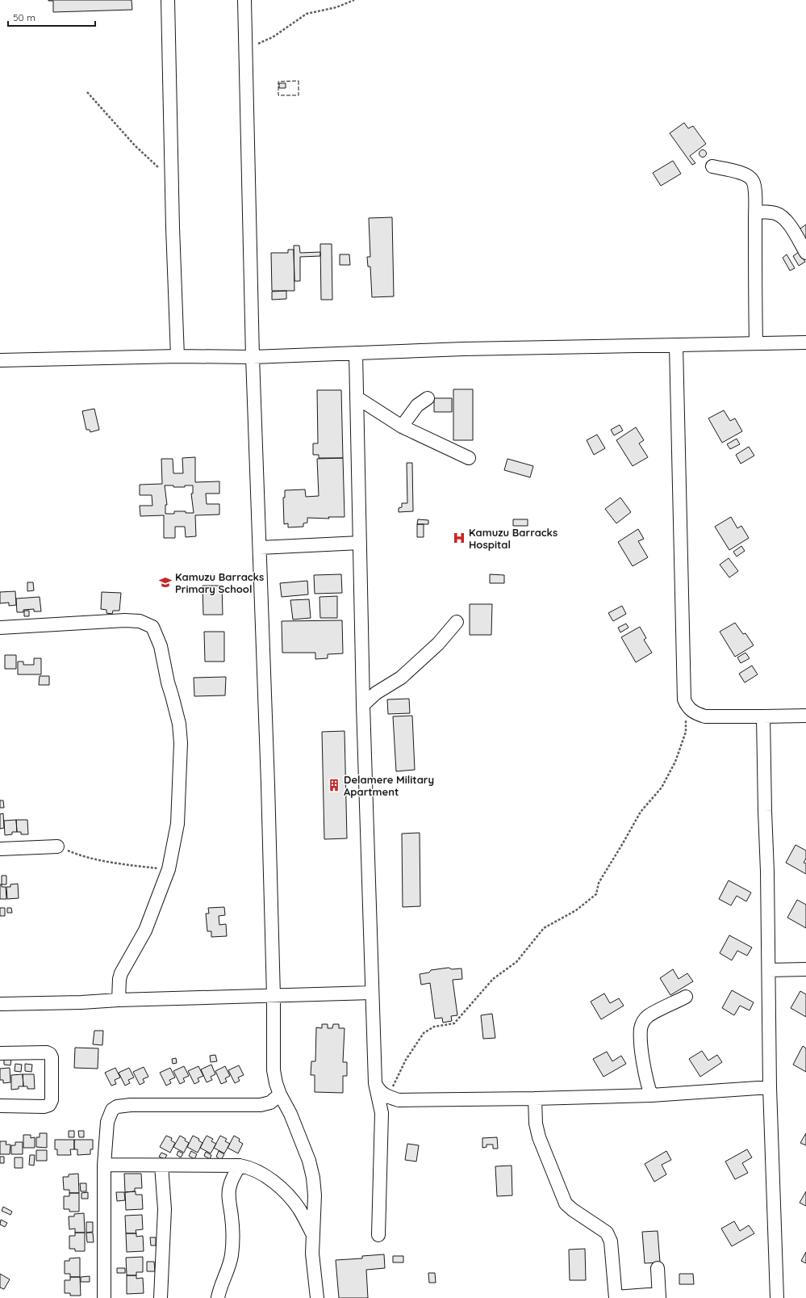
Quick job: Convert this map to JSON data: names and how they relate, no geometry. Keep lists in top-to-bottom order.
{
  "places": {
    "hospital": ["Kamuzu Barracks Hospital"],
    "school or university": ["Kamuzu Barracks Primary School"],
    "building": ["Delamere Military Apartment"]
  },
  "scale_bar": "50 m"
}
